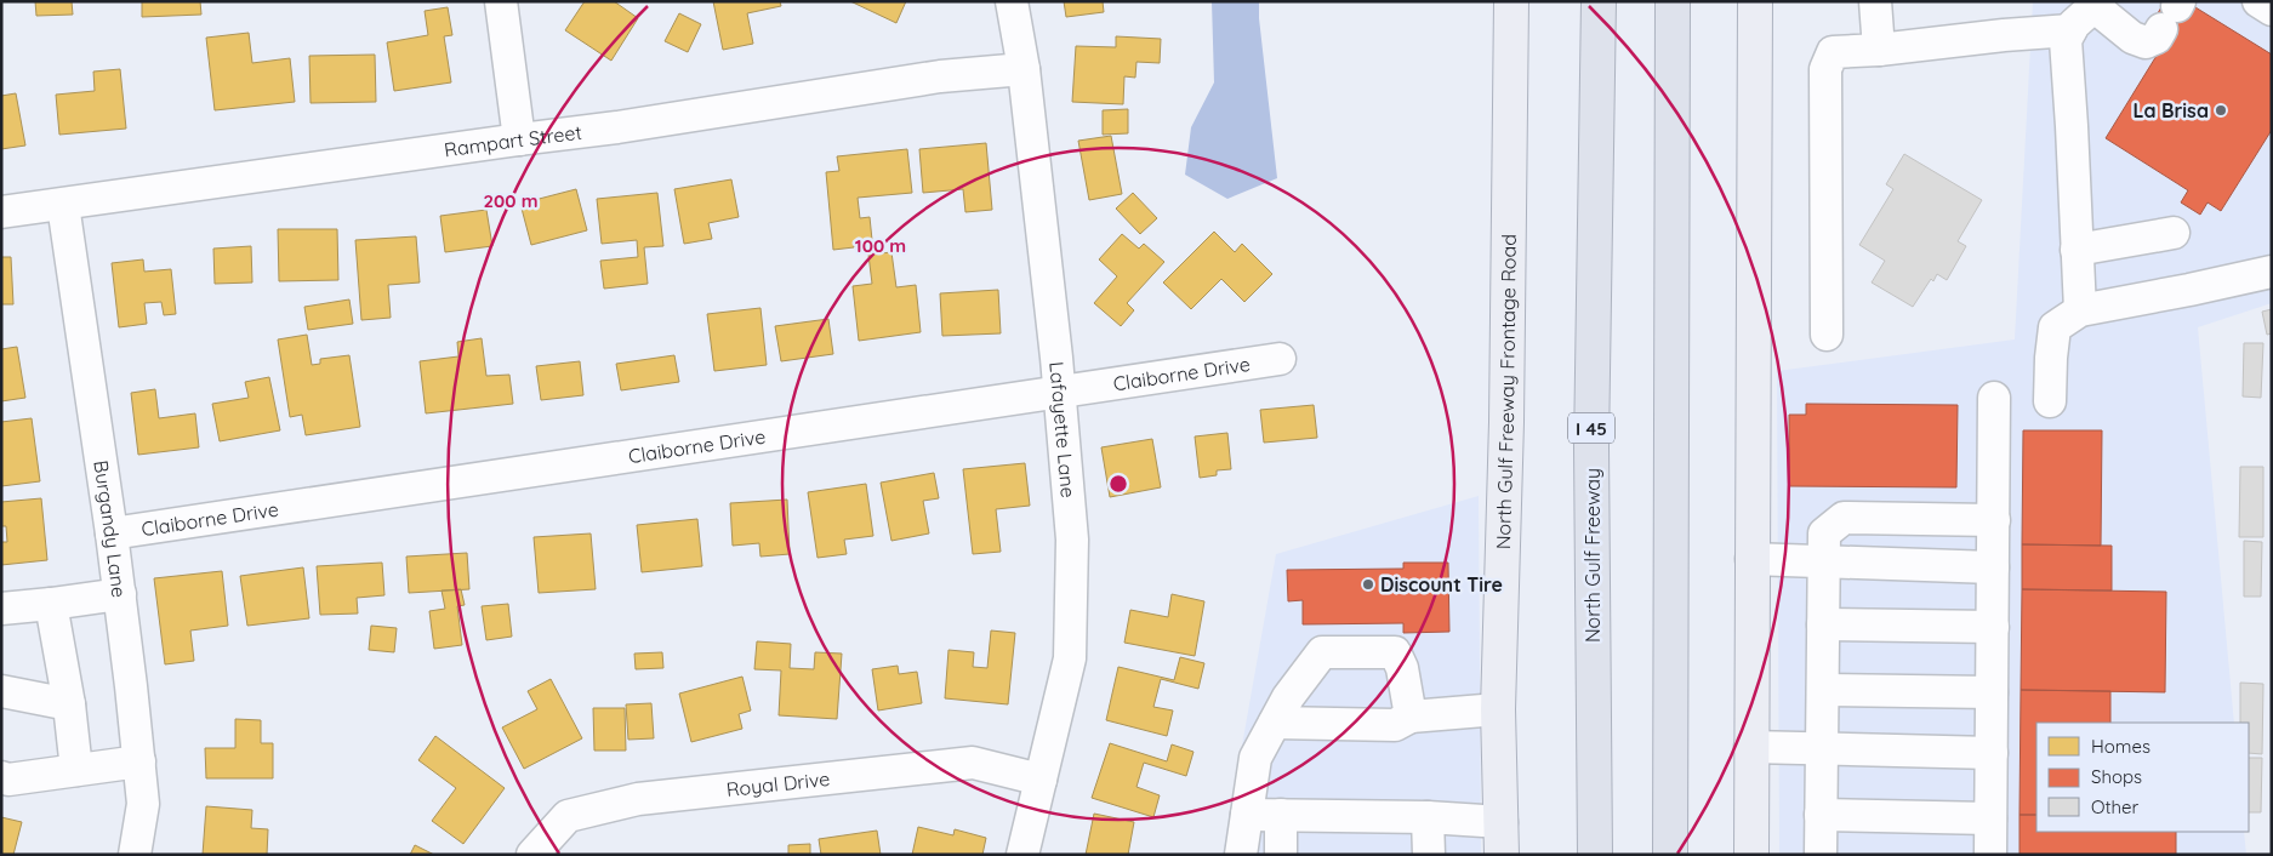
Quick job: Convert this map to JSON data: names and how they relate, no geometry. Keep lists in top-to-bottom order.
{
  "streets": {
    "highway": ["I 45", "North Gulf Freeway"],
    "main road": ["North Gulf Freeway Frontage Road"],
    "street": [
      "Rampart Street",
      "Claiborne Drive",
      "Lafayette Lane",
      "Burgandy Lane",
      "Royal Drive"
    ]
  },
  "crossings": [
    ["Rampart Street", "Lafayette Lane"],
    ["Rampart Street", "Burgandy Lane"],
    ["Claiborne Drive", "Lafayette Lane"],
    ["Claiborne Drive", "Burgandy Lane"],
    ["Lafayette Lane", "Royal Drive"]
  ],
  "places": ["La Brisa", "Discount Tire"],
  "legend": ["Homes", "Shops", "Other"],
  "rings": ["200 m", "100 m"]
}
